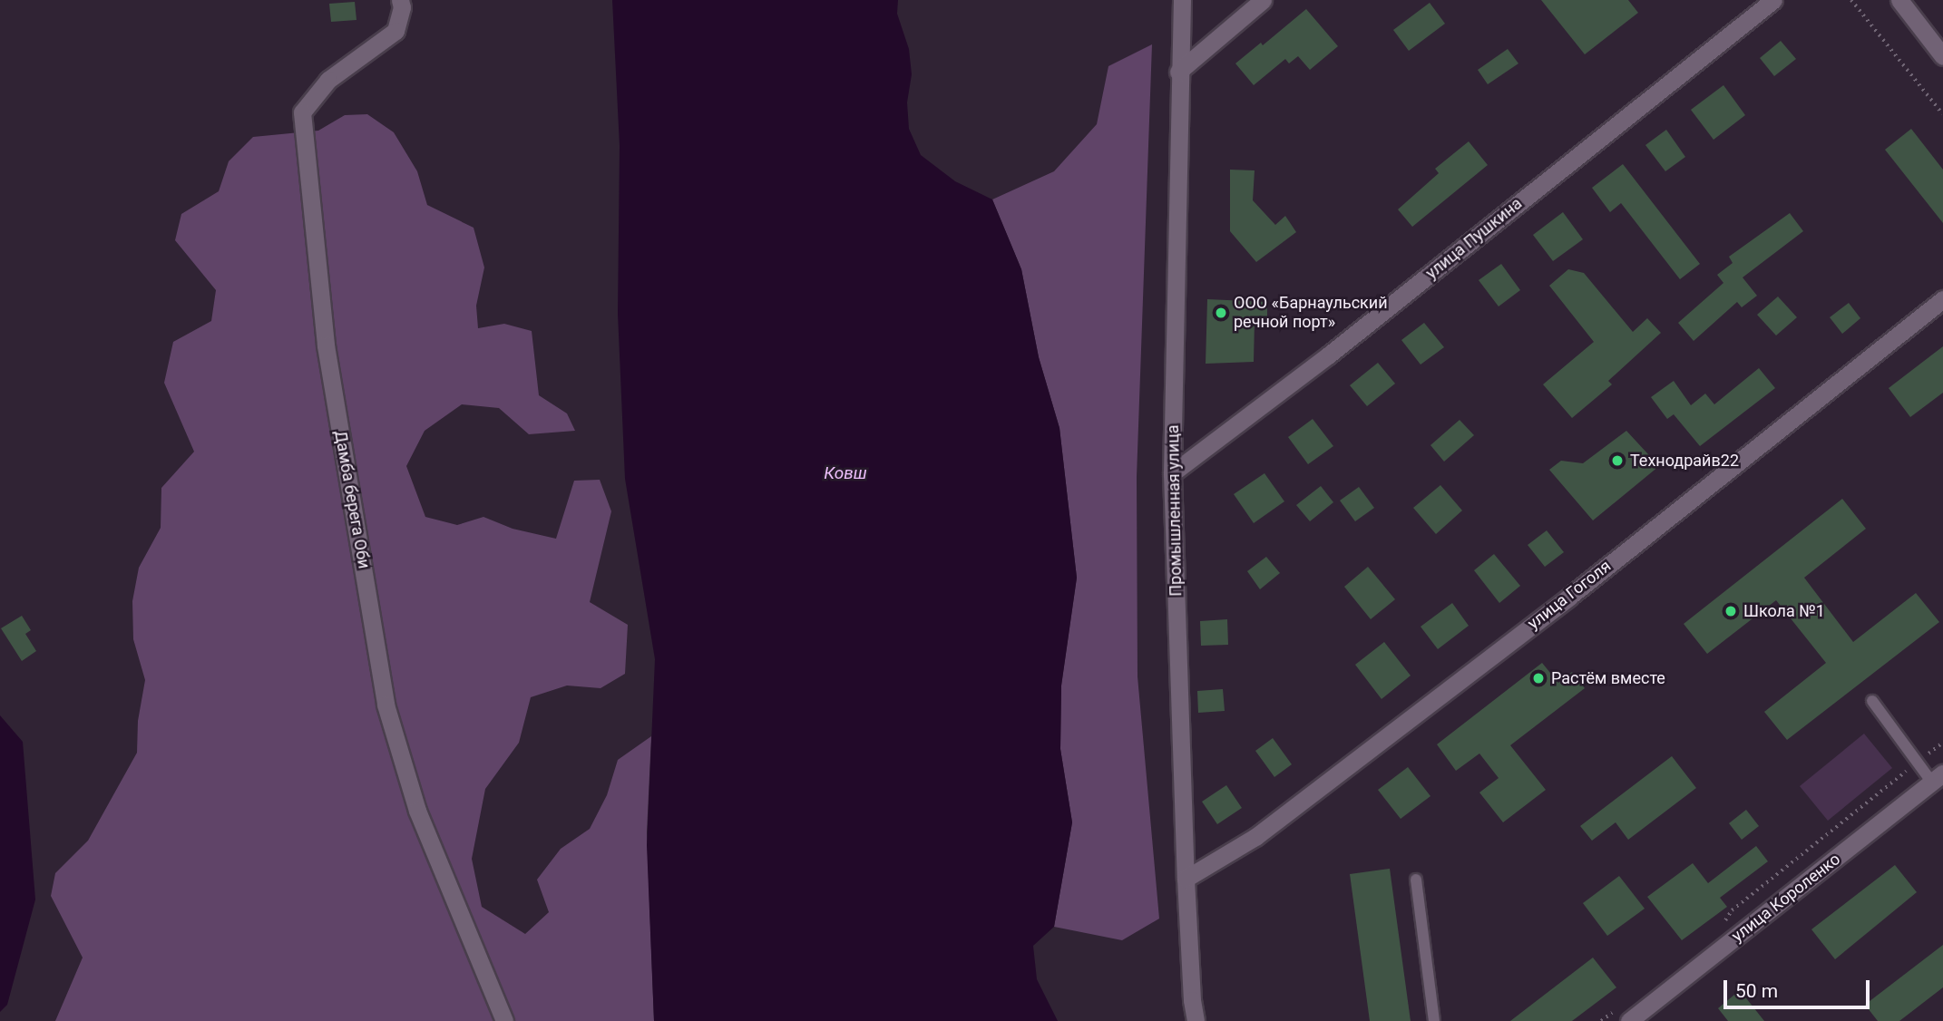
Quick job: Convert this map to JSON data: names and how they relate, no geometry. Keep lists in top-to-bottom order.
{
  "streets": {
    "street": [
      "улица Пушкина",
      "Дамба берега Оби",
      "Промышленная улица",
      "улица Гоголя",
      "улица Короленко"
    ]
  },
  "crossings": [
    ["улица Пушкина", "Промышленная улица"],
    ["Промышленная улица", "улица Гоголя"]
  ],
  "water": ["Ковш"],
  "places": [
    "ООО «Барнаульский речной порт»",
    "Технодрайв22",
    "Школа №1",
    "Растём вместе"
  ],
  "scale_bar": "50 m"
}
